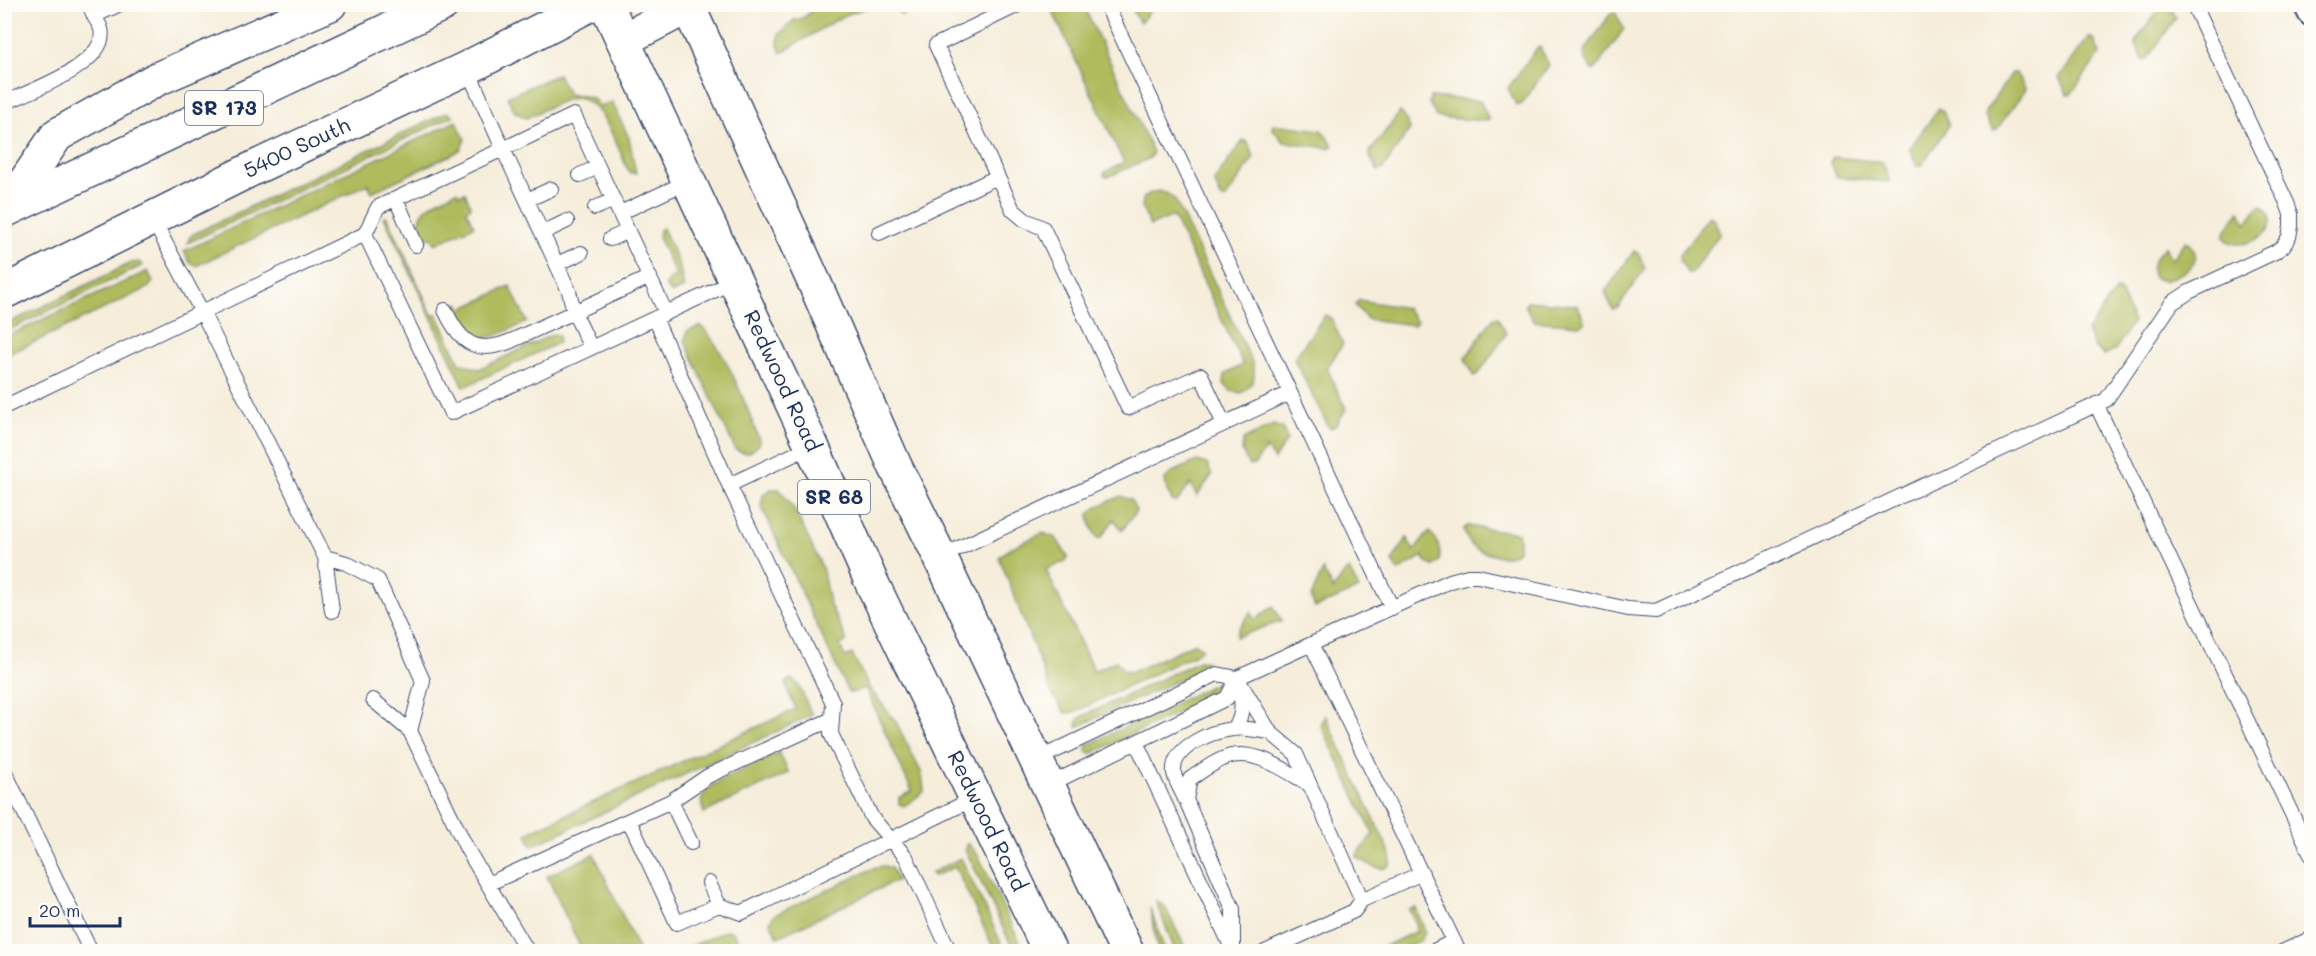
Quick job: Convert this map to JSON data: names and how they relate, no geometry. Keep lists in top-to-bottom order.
{
  "streets": {
    "main road": [
      "SR 173",
      "5400 South",
      "Redwood Road",
      "SR 68"
    ]
  },
  "scale_bar": "20 m"
}
